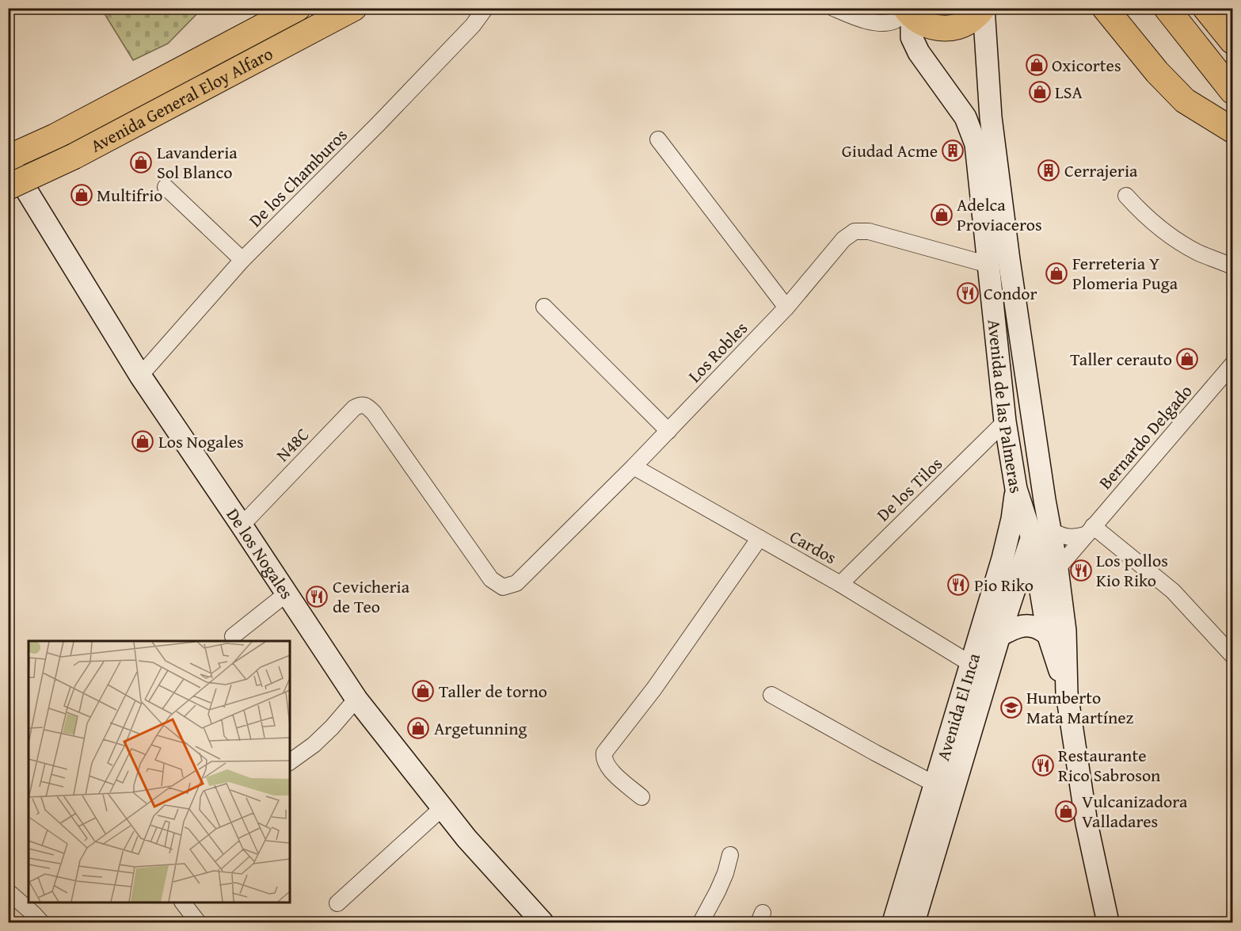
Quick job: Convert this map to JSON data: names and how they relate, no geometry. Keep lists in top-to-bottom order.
{
  "streets": {
    "main road": [
      "Avenida General Eloy Alfaro",
      "Avenida de las Palmeras",
      "De los Nogales",
      "Avenida El Inca"
    ],
    "street": [
      "De los Chamburos",
      "Los Robles",
      "Bernardo Delgado",
      "N48C",
      "De los Tilos",
      "Cardos"
    ]
  },
  "crossings": [
    ["Avenida General Eloy Alfaro", "De los Nogales"],
    ["De los Chamburos", "De los Nogales"],
    ["Los Robles", "Avenida de las Palmeras"],
    ["Los Robles", "N48C"],
    ["Los Robles", "Cardos"],
    ["Avenida de las Palmeras", "Bernardo Delgado"],
    ["Avenida de las Palmeras", "De los Tilos"],
    ["Avenida de las Palmeras", "Avenida El Inca"],
    ["N48C", "De los Nogales"],
    ["De los Tilos", "Cardos"],
    ["Cardos", "Avenida El Inca"]
  ],
  "places": {
    "shop": [
      "Oxicortes",
      "LSA",
      "Lavanderia Sol Blanco",
      "Multifrio",
      "Adelca Proviaceros",
      "Ferreteria Y Plomeria Puga",
      "Taller cerauto",
      "Los Nogales",
      "Taller de torno",
      "Argetunning",
      "Vulcanizadora Valladares"
    ],
    "building": ["Giudad Acme", "Cerrajeria"],
    "restaurant": [
      "Condor",
      "Los pollos Kio Riko",
      "Pio Riko",
      "Cevicheria de Teo",
      "Restaurante Rico Sabroson"
    ],
    "school or university": ["Humberto Mata Martínez"]
  }
}
